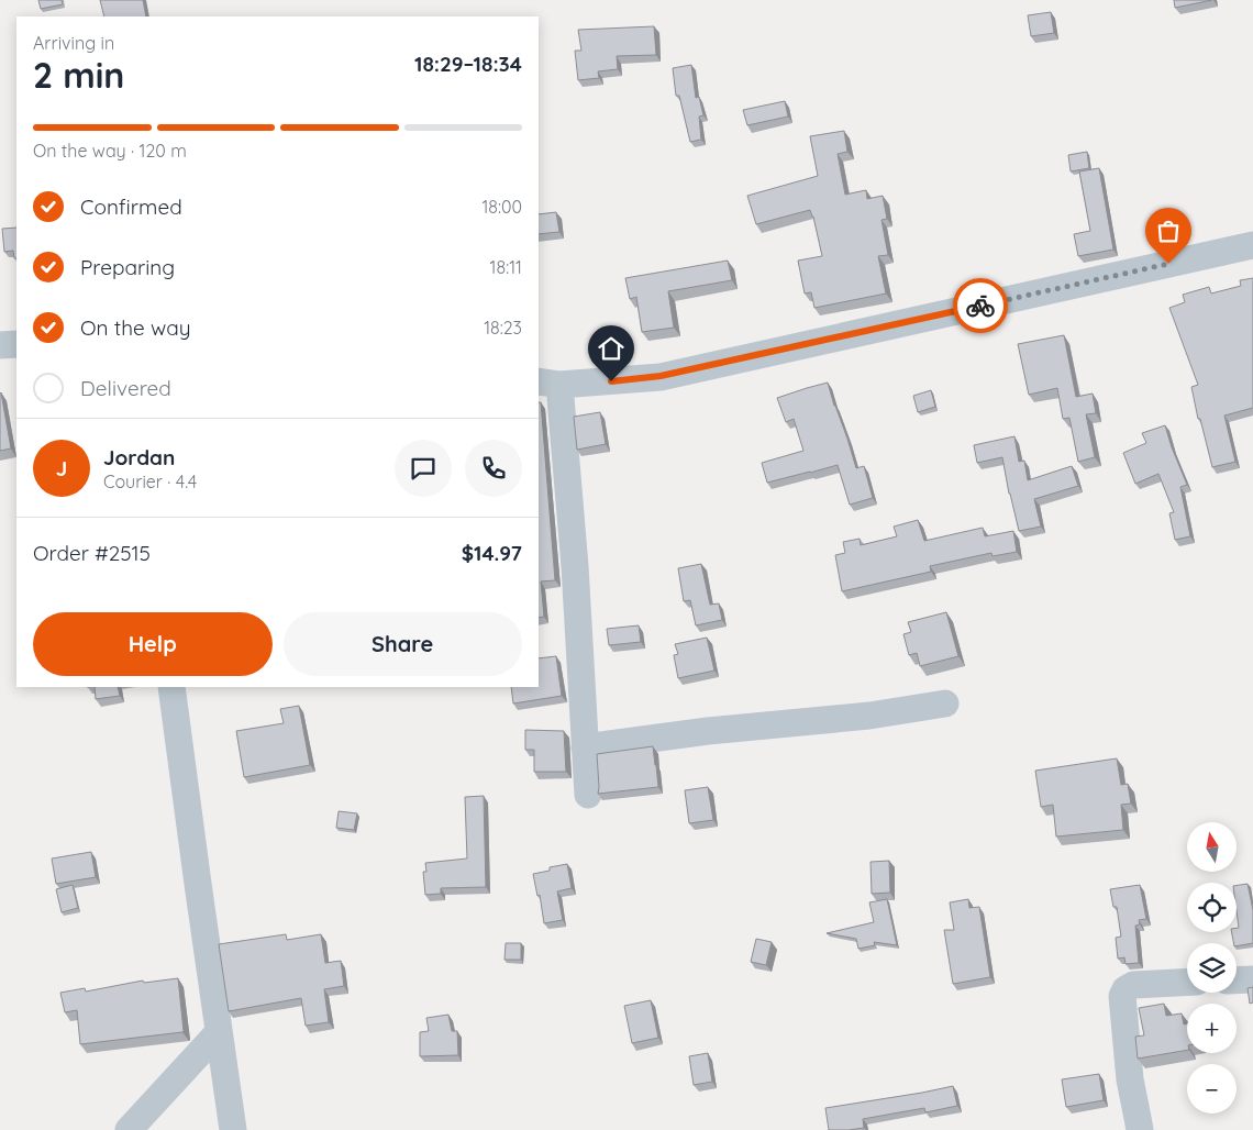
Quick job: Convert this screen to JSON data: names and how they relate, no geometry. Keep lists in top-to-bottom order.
{
  "north": "top",
  "page": {
    "heading": ["2 min", "Arriving in", "18:29–18:34"],
    "panel": [
      "Jordan",
      "Courier · 4.4",
      "Order #2515",
      "$14.97"
    ],
    "bar": "On the way · 120 m",
    "list": [
      ["Confirmed", "18:00"],
      ["Preparing", "18:11"],
      ["On the way", "18:23"],
      "Delivered"
    ],
    "round": "J",
    "buttons": ["Help", "Share"],
    "map_buttons": ["+", "−"]
  }
}
